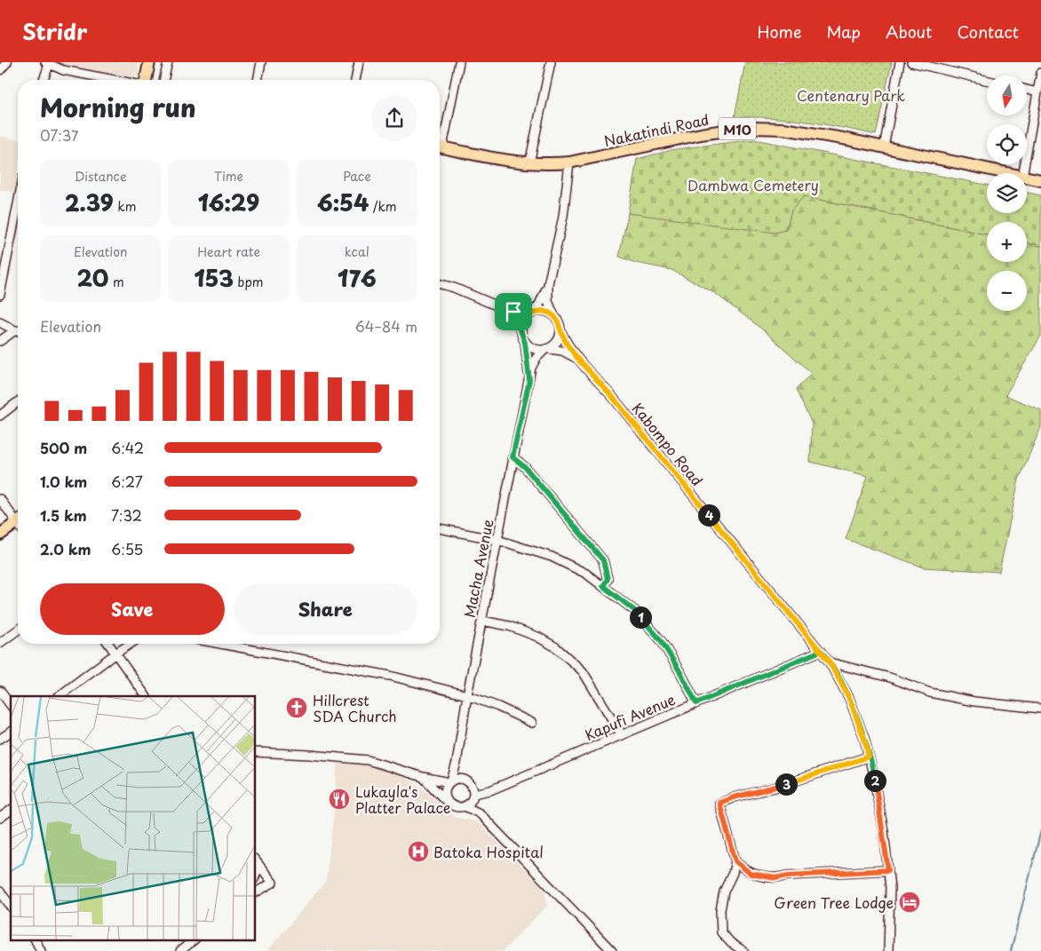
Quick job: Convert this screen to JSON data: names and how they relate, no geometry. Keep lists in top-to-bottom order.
{
  "streets": {
    "highway": ["M10", "Nakatindi Road"],
    "street": ["Kabompo Road", "Macha Avenue", "Kapufi Avenue"]
  },
  "crossings": [
    ["Kabompo Road", "Macha Avenue"],
    ["Kabompo Road", "Kapufi Avenue"],
    ["Macha Avenue", "Kapufi Avenue"]
  ],
  "parks": ["Centenary Park", "Dambwa Cemetery"],
  "places": {
    "church": ["Hillcrest SDA Church"],
    "restaurant": ["Lukayla's Platter Palace"],
    "hospital": ["Batoka Hospital"],
    "hotel": ["Green Tree Lodge"]
  },
  "north": "bottom",
  "page": {
    "header": "Stridr",
    "nav": [
      "Home",
      "Map",
      "About",
      "Contact"
    ],
    "map_buttons": ["+", "−"],
    "heading": ["Morning run", "07:37"],
    "stats": [
      ["Distance", "2.39 km"],
      ["Time", "16:29"],
      ["Pace", "6:54 /km"],
      ["Elevation", "20 m"],
      ["Heart rate", "153 bpm"],
      ["kcal", "176"]
    ],
    "chart": ["Elevation", "64–84 m"],
    "list": [
      {
        "name": "500 m",
        "note": "6:42"
      },
      {
        "name": "1.0 km",
        "note": "6:27"
      },
      {
        "name": "1.5 km",
        "note": "7:32"
      },
      {
        "name": "2.0 km",
        "note": "6:55"
      }
    ],
    "pins": [
      "4",
      "1",
      "2",
      "3"
    ],
    "buttons": ["Save", "Share"]
  }
}
